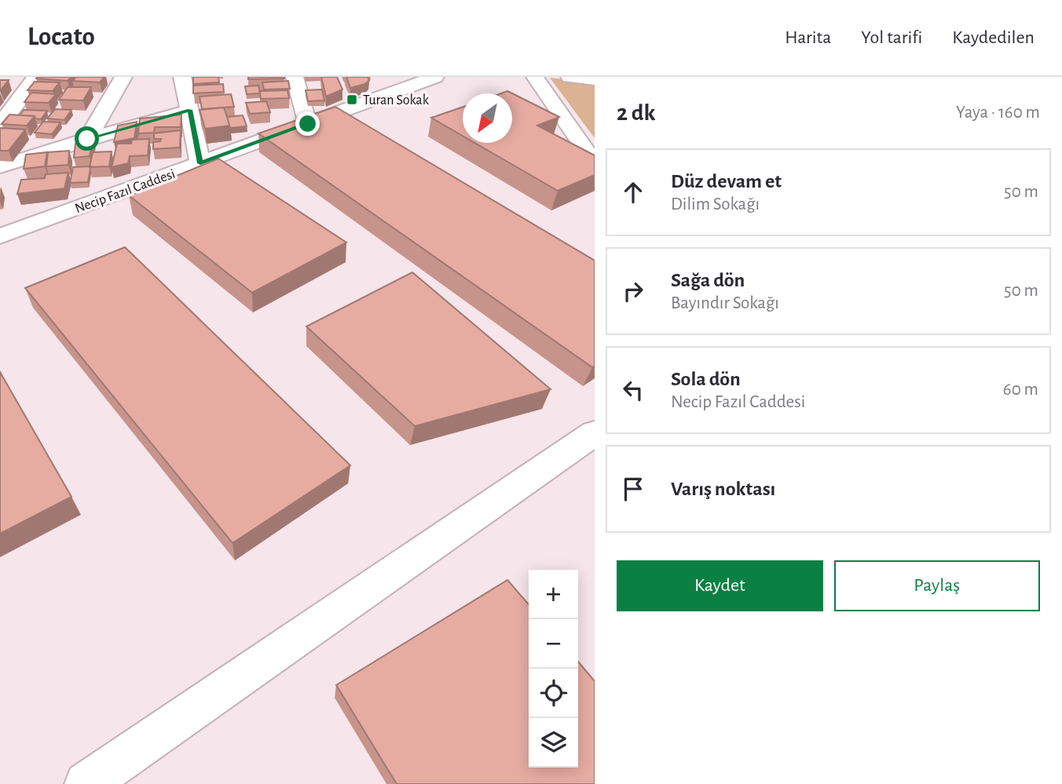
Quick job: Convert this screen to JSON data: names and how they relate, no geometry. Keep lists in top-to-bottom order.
{
  "streets": {
    "street": ["Necip Fazıl Caddesi"]
  },
  "places": {
    "transit": ["Turan Sokak"]
  },
  "north": "bottom left",
  "page": {
    "header": "Locato",
    "nav": ["Harita", "Yol tarifi", "Kaydedilen"],
    "heading": ["2 dk", "Yaya · 160 m"],
    "list": [
      ["Düz devam et", "Dilim Sokağı", "50 m"],
      ["Sağa dön", "Bayındır Sokağı", "50 m"],
      ["Sola dön", "Necip Fazıl Caddesi", "60 m"],
      "Varış noktası"
    ],
    "buttons": ["Kaydet", "Paylaş"],
    "map_buttons": ["+", "−"]
  }
}
